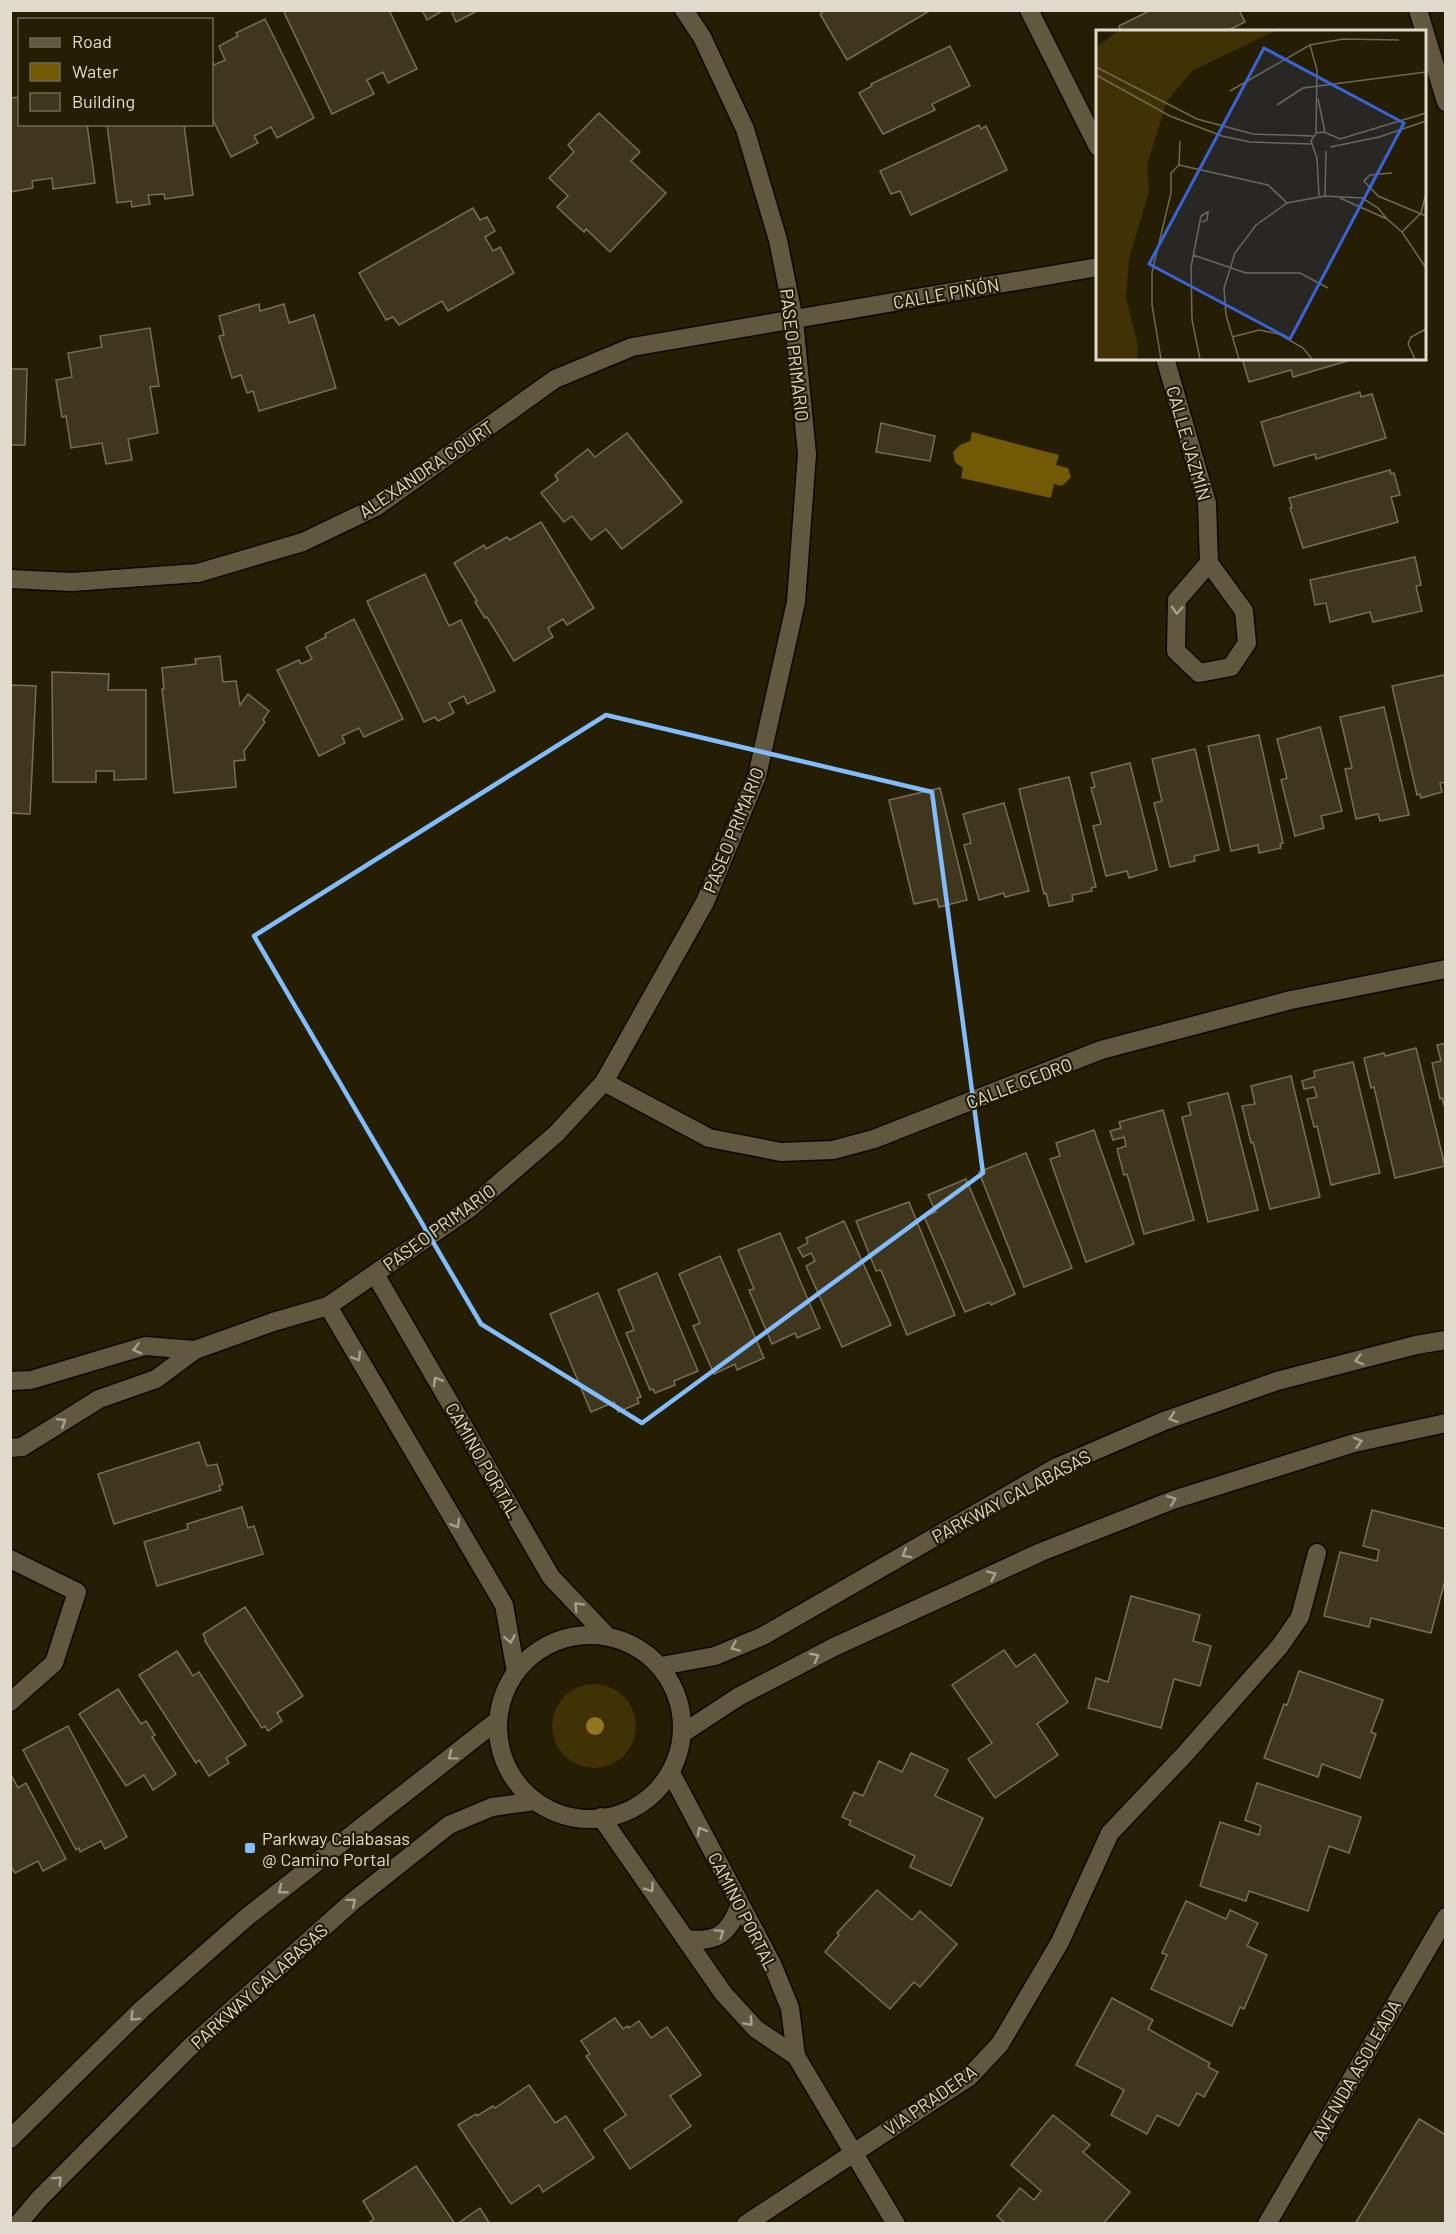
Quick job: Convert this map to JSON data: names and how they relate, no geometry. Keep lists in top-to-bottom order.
{
  "streets": {
    "street": [
      "CALLE PIÑÓN",
      "PASEO PRIMARIO",
      "CALLE JAZMÍN",
      "ALEXANDRA COURT",
      "CALLE CEDRO",
      "CAMINO PORTAL",
      "PARKWAY CALABASAS",
      "AVENIDA ASOLEADA",
      "VIA PRADERA"
    ]
  },
  "crossings": [
    ["CALLE PIÑÓN", "PASEO PRIMARIO"],
    ["CALLE PIÑÓN", "ALEXANDRA COURT"],
    ["PASEO PRIMARIO", "ALEXANDRA COURT"],
    ["PASEO PRIMARIO", "CALLE CEDRO"],
    ["PASEO PRIMARIO", "CAMINO PORTAL"],
    ["CAMINO PORTAL", "PARKWAY CALABASAS"],
    ["CAMINO PORTAL", "VIA PRADERA"]
  ],
  "places": {
    "transit": ["Parkway Calabasas @ Camino Portal"]
  },
  "legend": ["Road", "Water", "Building"]
}
